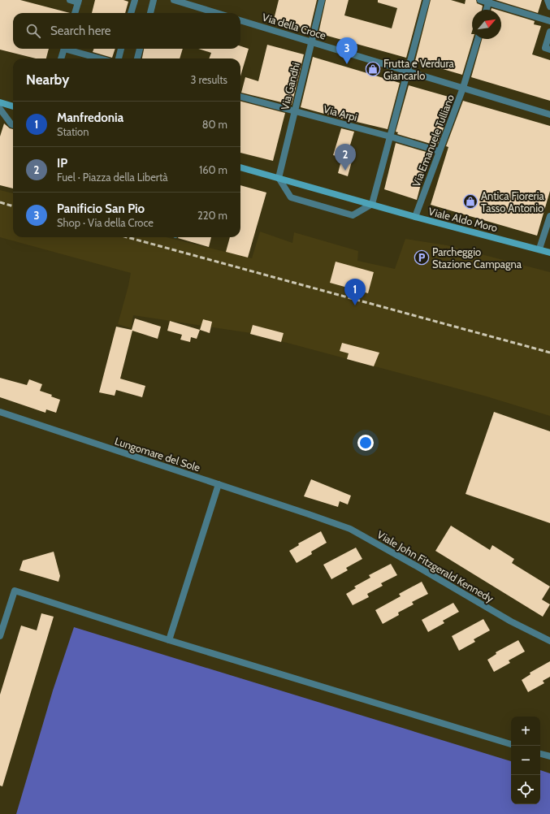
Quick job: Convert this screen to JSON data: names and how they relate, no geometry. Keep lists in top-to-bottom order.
{
  "streets": {
    "main road": ["Viale Aldo Moro"],
    "street": [
      "Via della Croce",
      "Via Gandhi",
      "Via Arpi",
      "Via Emanuele Tulliano",
      "Lungomare del Sole",
      "Viale John Fitzgerald Kennedy"
    ]
  },
  "crossings": [
    ["Via della Croce", "Via Gandhi"],
    ["Via della Croce", "Via Emanuele Tulliano"],
    ["Via Gandhi", "Via Arpi"],
    ["Via Gandhi", "Viale Aldo Moro"],
    ["Via Arpi", "Via Emanuele Tulliano"],
    ["Via Emanuele Tulliano", "Viale Aldo Moro"],
    ["Lungomare del Sole", "Viale John Fitzgerald Kennedy"]
  ],
  "places": {
    "shop": ["Frutta e Verdura Giancarlo", "Antica Fioreria Tasso Antonio"],
    "parking": ["Parcheggio Stazione Campagna"]
  },
  "north": "top right",
  "page": {
    "search": "Search here",
    "pins": ["3", "2", "1"],
    "heading": ["Nearby", "3 results"],
    "list": [
      {
        "mark": "1",
        "name": "Manfredonia",
        "note": "Station",
        "value": "80 m"
      },
      {
        "mark": "2",
        "name": "IP",
        "note": "Fuel · Piazza della Libertà",
        "value": "160 m"
      },
      {
        "mark": "3",
        "name": "Panificio San Pio",
        "note": "Shop · Via della Croce",
        "value": "220 m"
      }
    ],
    "map_buttons": ["+", "−"]
  }
}
